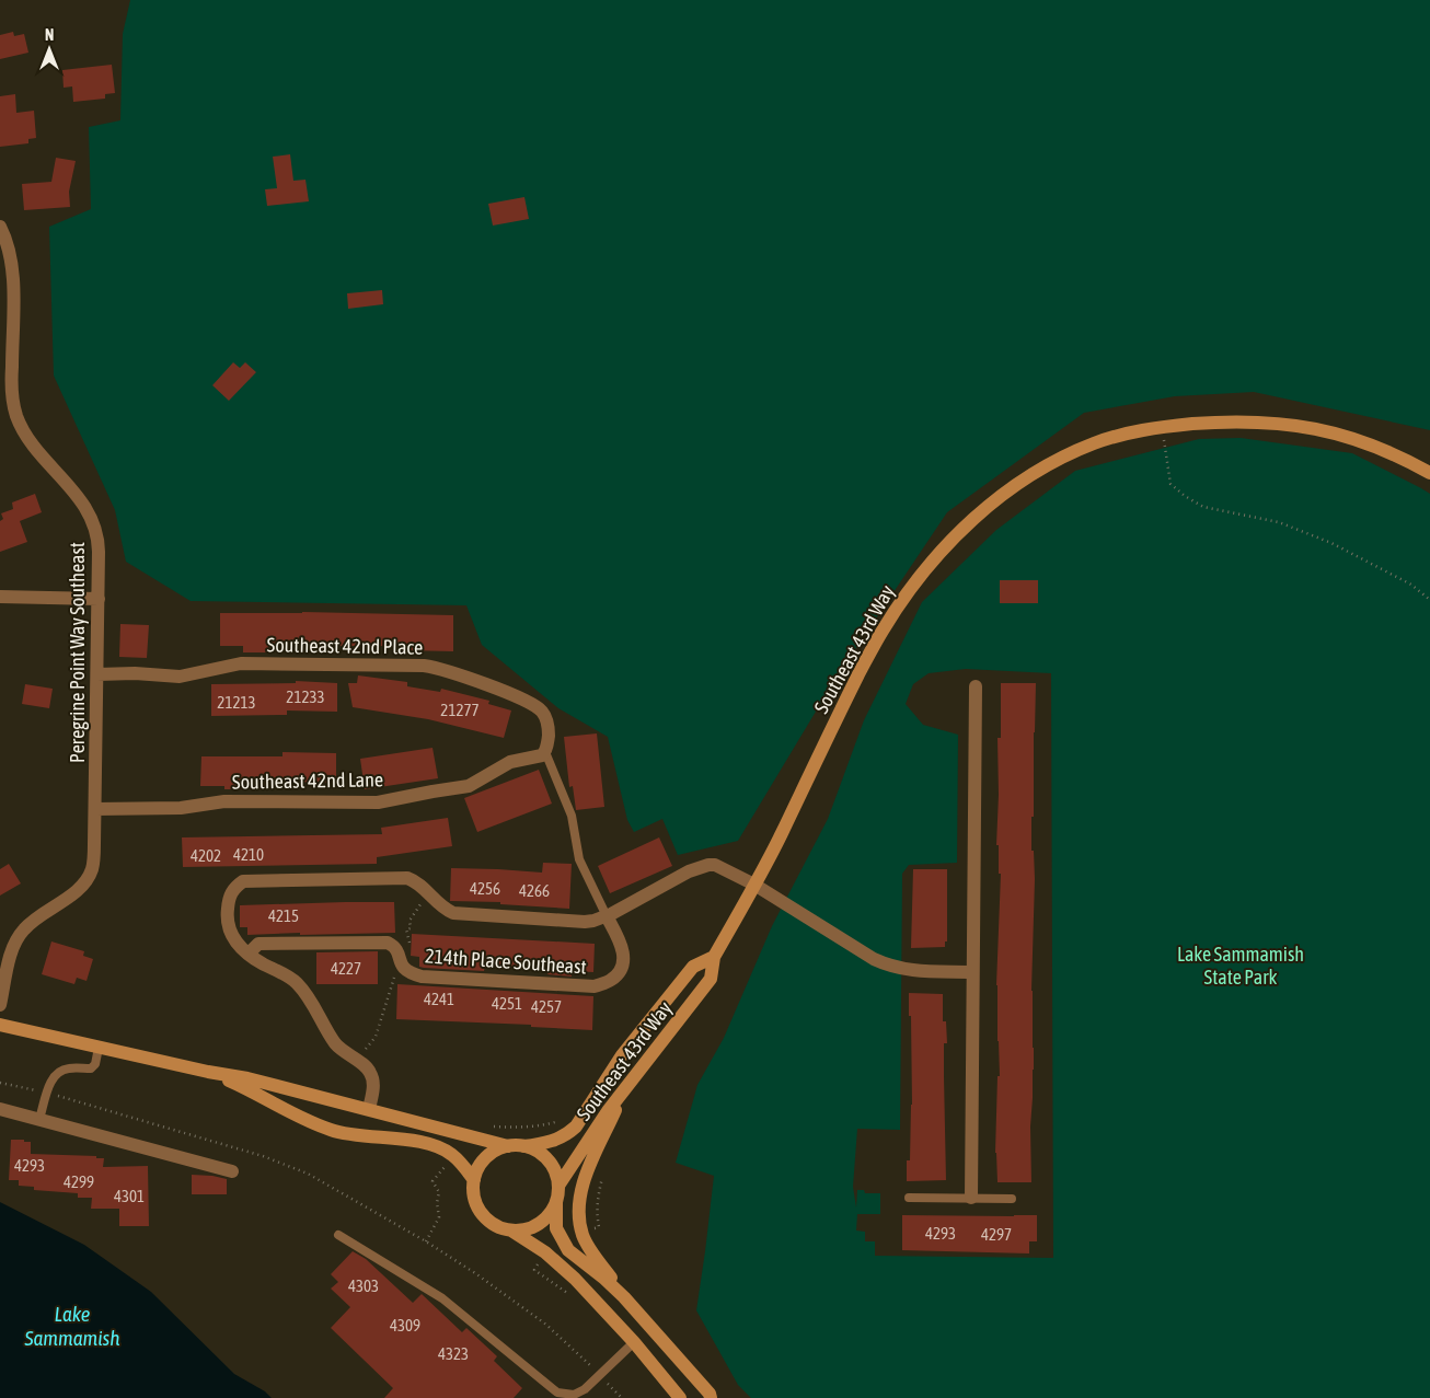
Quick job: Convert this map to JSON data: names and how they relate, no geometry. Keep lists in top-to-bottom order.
{
  "streets": {
    "main road": ["Southeast 43rd Way"],
    "street": [
      "Southeast 42nd Place",
      "Peregrine Point Way Southeast",
      "Southeast 42nd Lane",
      "214th Place Southeast"
    ]
  },
  "crossings": [
    ["Southeast 42nd Place", "Peregrine Point Way Southeast"],
    ["Southeast 42nd Place", "Southeast 42nd Lane"],
    ["Peregrine Point Way Southeast", "Southeast 42nd Lane"]
  ],
  "water": ["Lake Sammamish"],
  "parks": ["Lake Sammamish State Park"],
  "house_numbers": [
    "21233",
    "21213",
    "21277",
    "4210",
    "4202",
    "4256",
    "4266",
    "4215",
    "4227",
    "4241",
    "4251",
    "4257",
    "4293",
    "4299",
    "4301",
    "4293",
    "4297",
    "4303",
    "4309",
    "4323"
  ],
  "north": "top"
}
